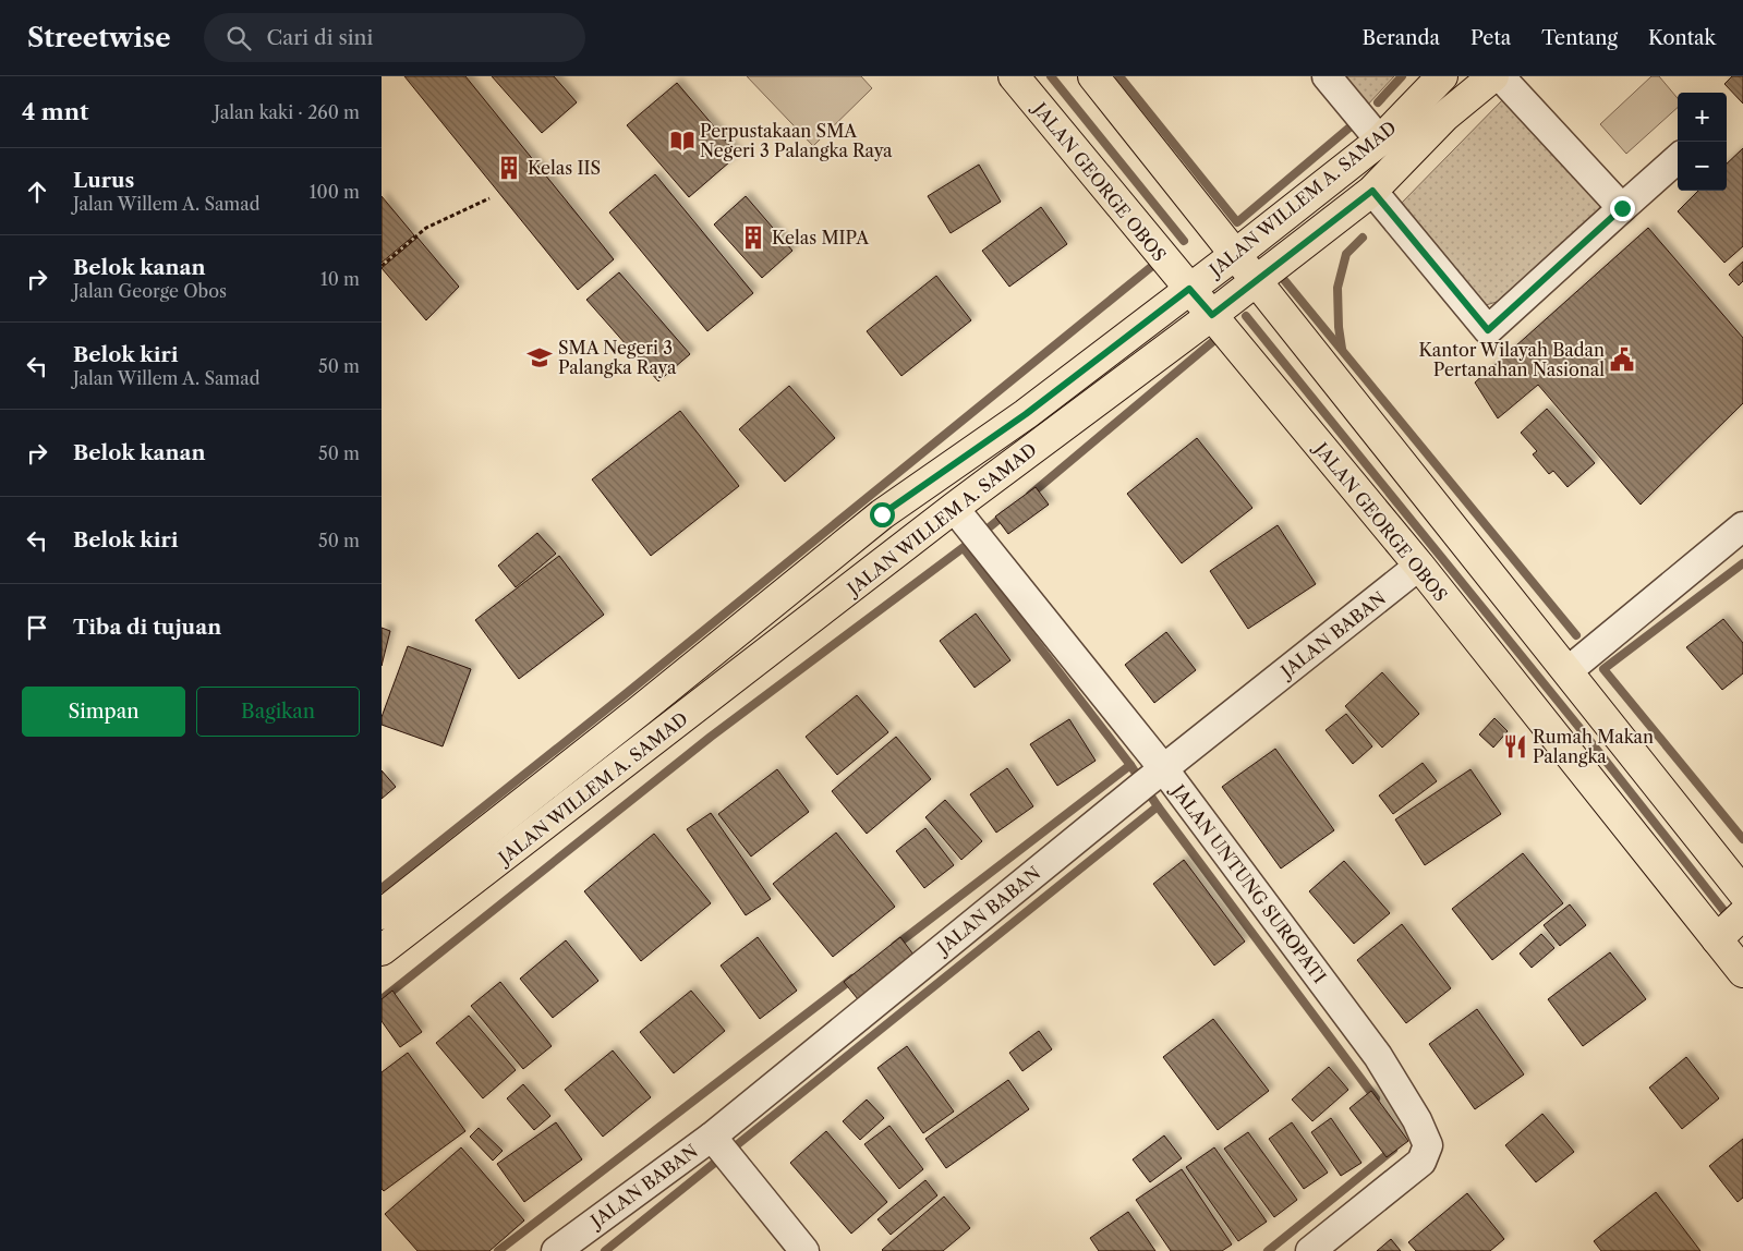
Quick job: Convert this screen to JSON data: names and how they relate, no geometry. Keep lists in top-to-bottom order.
{
  "streets": {
    "main road": ["JALAN GEORGE OBOS", "JALAN WILLEM A. SAMAD"],
    "street": ["JALAN BABAN", "JALAN UNTUNG SUROPATI"]
  },
  "crossings": [
    ["JALAN GEORGE OBOS", "JALAN WILLEM A. SAMAD"],
    ["JALAN GEORGE OBOS", "JALAN BABAN"],
    ["JALAN WILLEM A. SAMAD", "JALAN UNTUNG SUROPATI"],
    ["JALAN BABAN", "JALAN UNTUNG SUROPATI"]
  ],
  "places": {
    "library": ["Perpustakaan SMA Negeri 3 Palangka Raya"],
    "building": ["Kelas IIS", "Kelas MIPA"],
    "school or university": ["SMA Negeri 3 Palangka Raya"],
    "public building": ["Kantor Wilayah Badan Pertanahan Nasional"],
    "restaurant": ["Rumah Makan Palangka"]
  },
  "page": {
    "header": "Streetwise",
    "search": "Cari di sini",
    "nav": [
      "Beranda",
      "Peta",
      "Tentang",
      "Kontak"
    ],
    "heading": ["4 mnt", "Jalan kaki · 260 m"],
    "map_buttons": ["+", "−"],
    "list": [
      ["Lurus", "Jalan Willem A. Samad", "100 m"],
      ["Belok kanan", "Jalan George Obos", "10 m"],
      ["Belok kiri", "Jalan Willem A. Samad", "50 m"],
      ["Belok kanan", "50 m"],
      ["Belok kiri", "50 m"],
      "Tiba di tujuan"
    ],
    "buttons": ["Simpan", "Bagikan"]
  }
}
